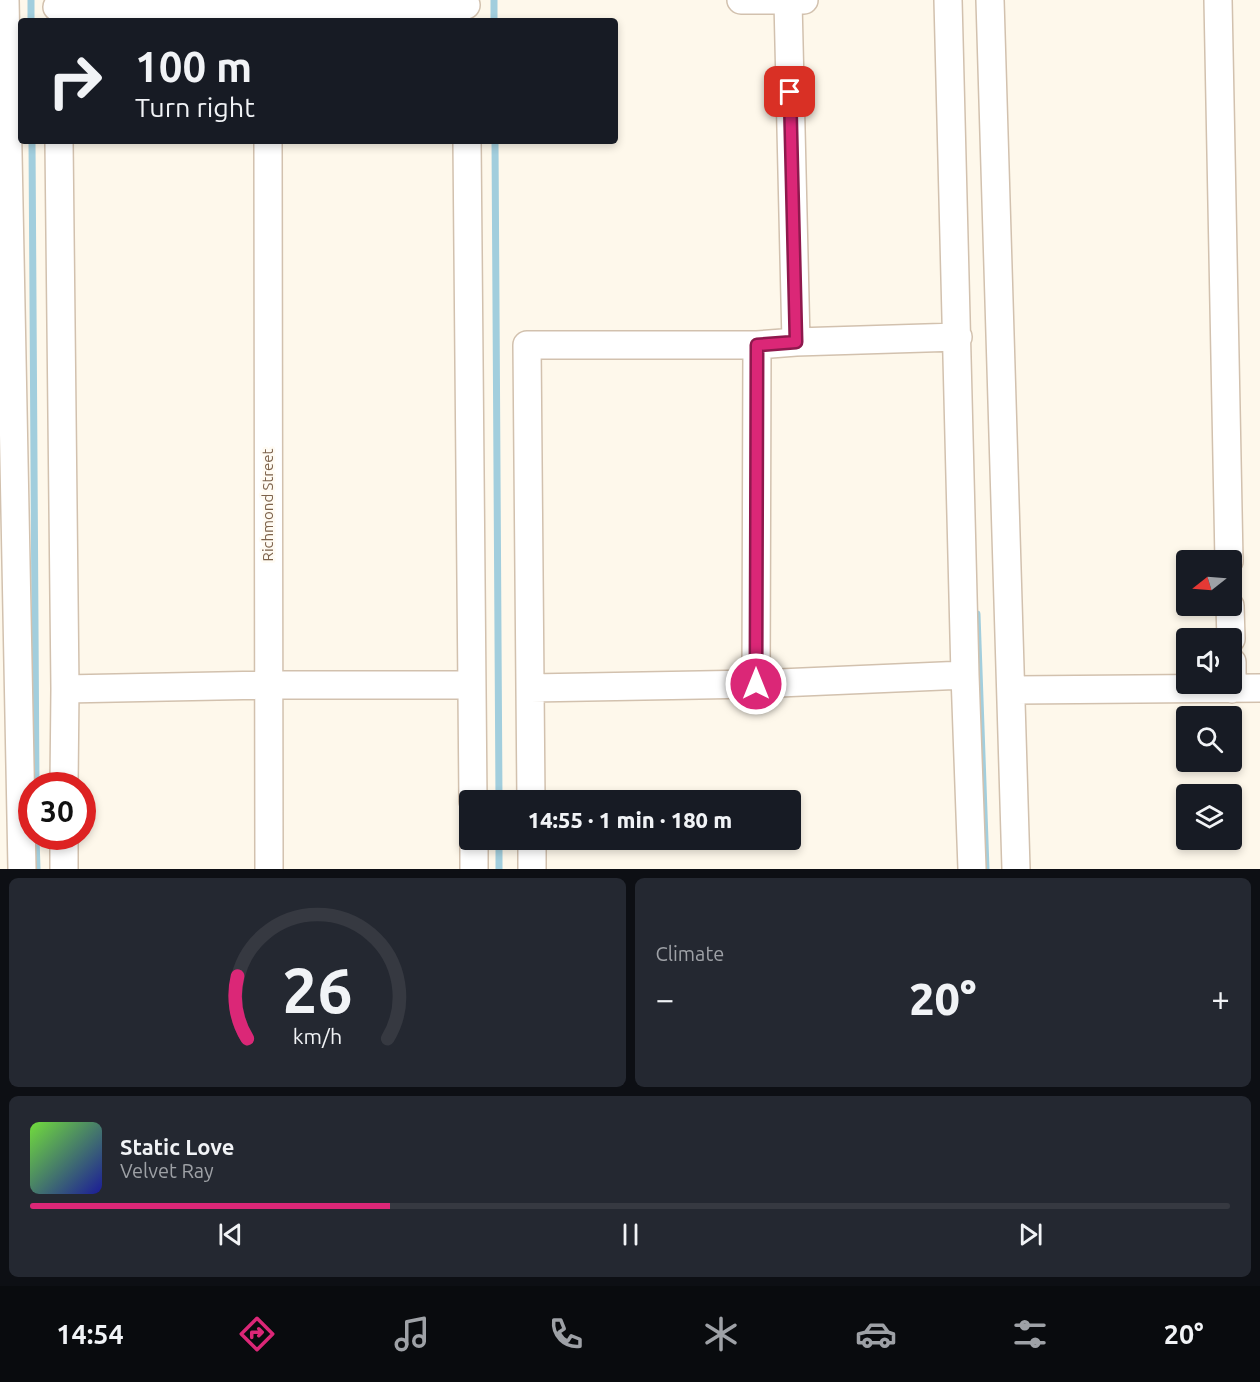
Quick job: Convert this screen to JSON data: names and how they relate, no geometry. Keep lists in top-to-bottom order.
{
  "streets": {
    "street": ["Richmond Street"]
  },
  "north": "left",
  "page": {
    "turn": ["100 m", "Turn right"],
    "limit": "30",
    "trip": "14:55 · 1 min · 180 m",
    "tile": "Climate",
    "heat": ["−", "20°", "+"],
    "song": ["Static Love", "Velvet Ray"],
    "tabs": ["14:54", "20°"],
    "gauge": ["26", "km/h"]
  }
}
